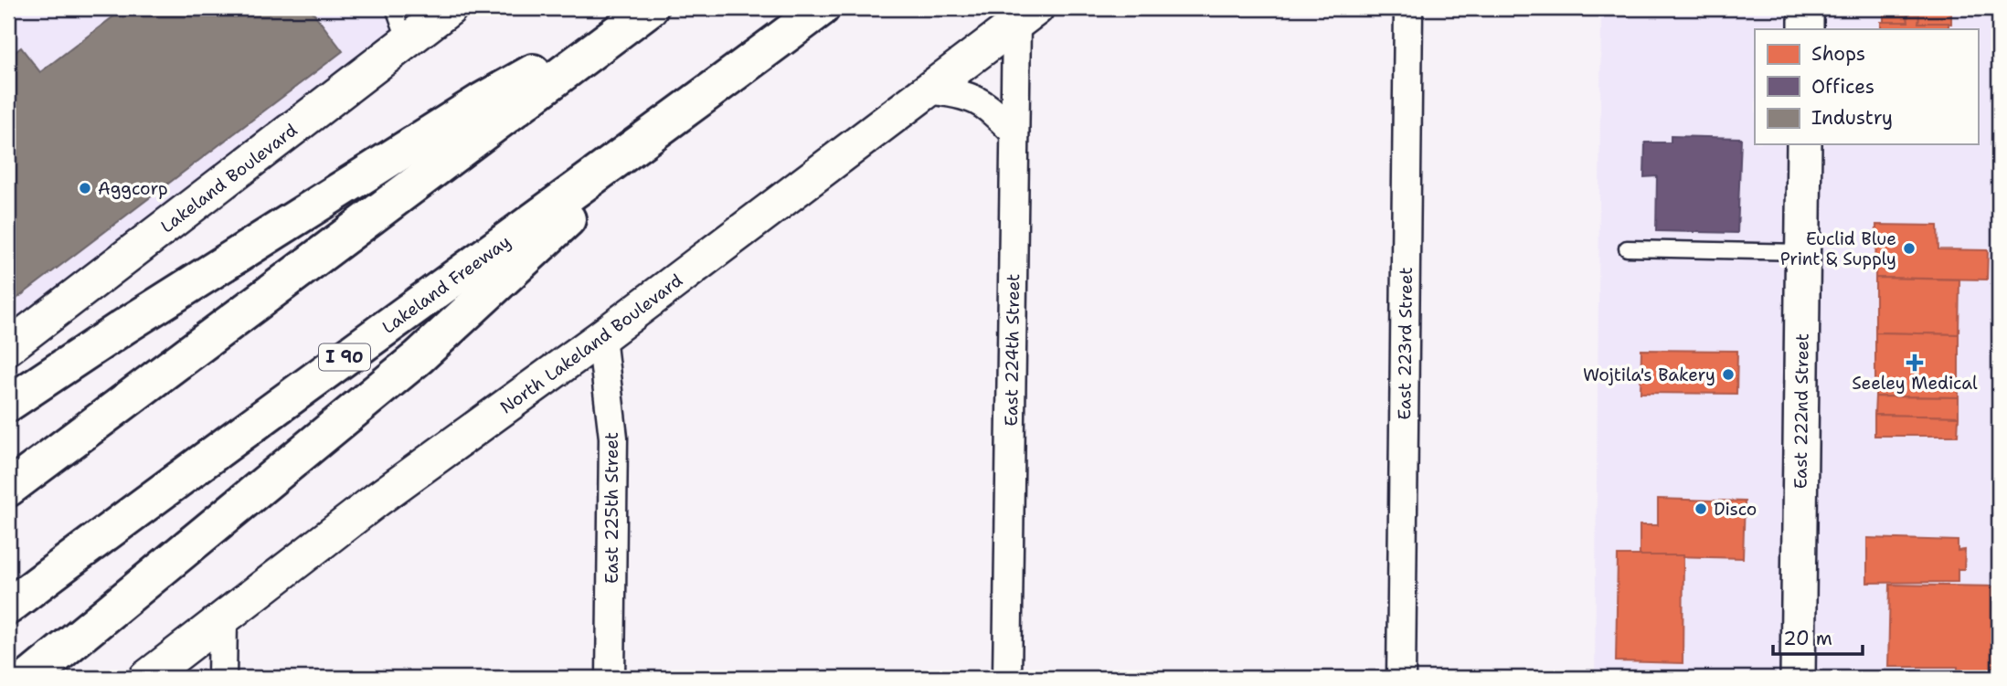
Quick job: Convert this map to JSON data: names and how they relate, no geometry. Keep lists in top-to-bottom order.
{
  "streets": {
    "highway": ["Lakeland Freeway", "I 90"],
    "street": [
      "Lakeland Boulevard",
      "North Lakeland Boulevard",
      "East 223rd Street",
      "East 224th Street",
      "East 222nd Street",
      "East 225th Street"
    ]
  },
  "crossings": [
    ["North Lakeland Boulevard", "East 224th Street"],
    ["North Lakeland Boulevard", "East 225th Street"]
  ],
  "places": {
    "other": [
      "Aggcorp",
      "Euclid Blue Print & Supply",
      "Wojtila's Bakery",
      "Disco"
    ],
    "health": ["Seeley Medical"]
  },
  "legend": ["Shops", "Offices", "Industry"],
  "scale_bar": "20 m"
}
